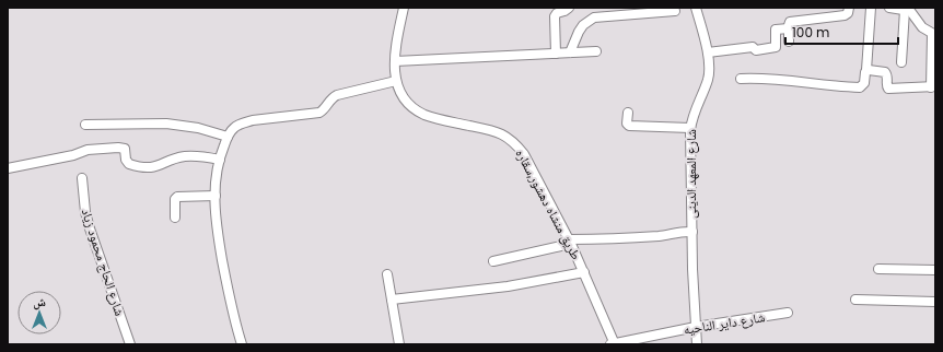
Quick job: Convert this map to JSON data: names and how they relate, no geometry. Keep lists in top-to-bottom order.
{
  "streets": {
    "street": [
      "شارع المعهد الدينى",
      "طريق منشاه دهشور,سقاره",
      "شارع الحاج محمود زياد",
      "شارع داير الناحيه"
    ]
  },
  "crossings": [
    ["شارع المعهد الدينى", "شارع داير الناحيه"],
    ["طريق منشاه دهشور,سقاره", "شارع داير الناحيه"]
  ],
  "scale_bar": "100 m",
  "north": "top"
}
